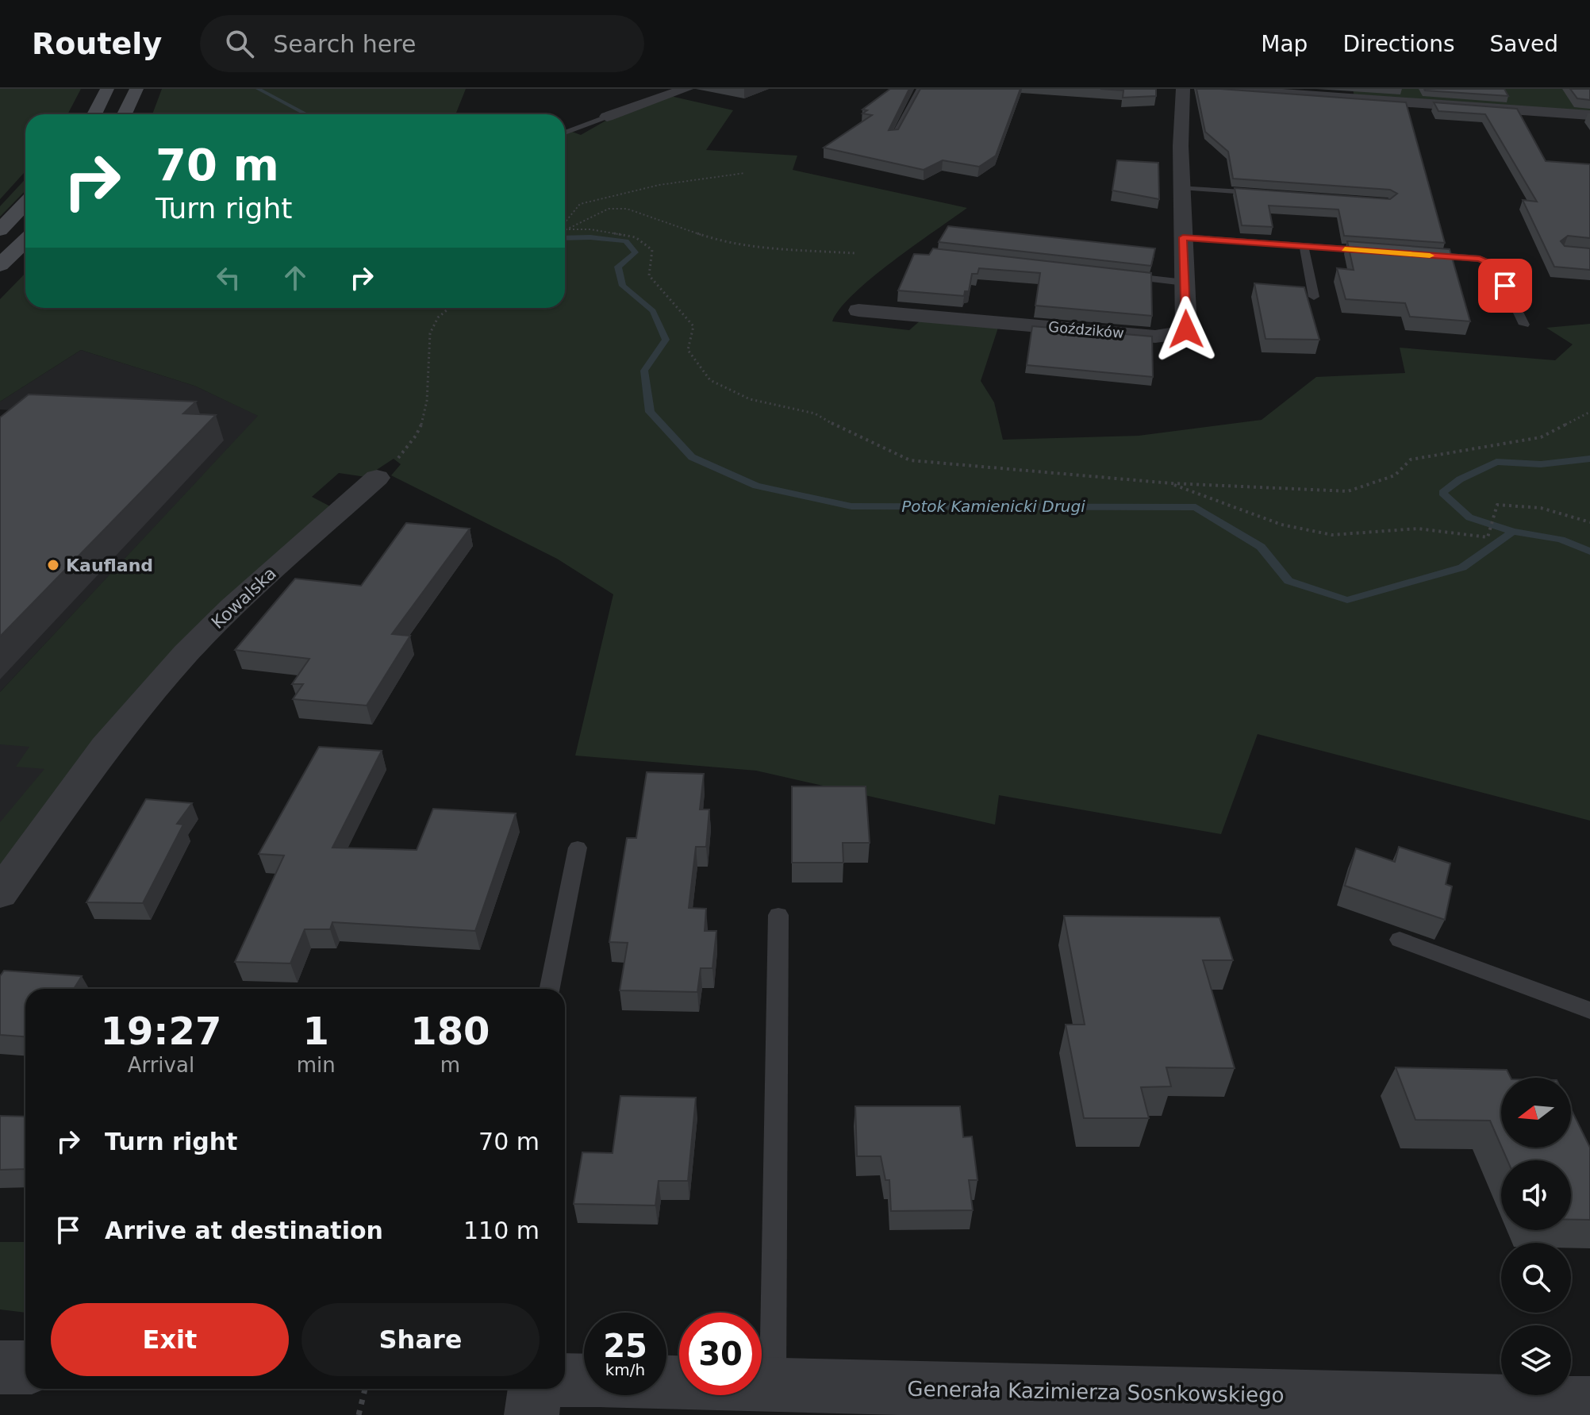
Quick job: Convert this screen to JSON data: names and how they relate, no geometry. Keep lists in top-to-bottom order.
{
  "streets": {
    "street": ["Goździków", "Kowalska", "Generała Kazimierza Sosnkowskiego"]
  },
  "water": ["Potok Kamienicki Drugi"],
  "places": ["Kaufland"],
  "north": "left",
  "page": {
    "header": "Routely",
    "search": "Search here",
    "nav": ["Map", "Directions", "Saved"],
    "turn": ["70 m", "Turn right"],
    "eta": [
      "19:27",
      "Arrival",
      "1",
      "min",
      "180",
      "m"
    ],
    "list": [
      {
        "name": "Turn right",
        "value": "70 m"
      },
      {
        "name": "Arrive at destination",
        "value": "110 m"
      }
    ],
    "buttons": ["Exit", "Share"],
    "speed": "25 km/h",
    "limit": "30"
  }
}
